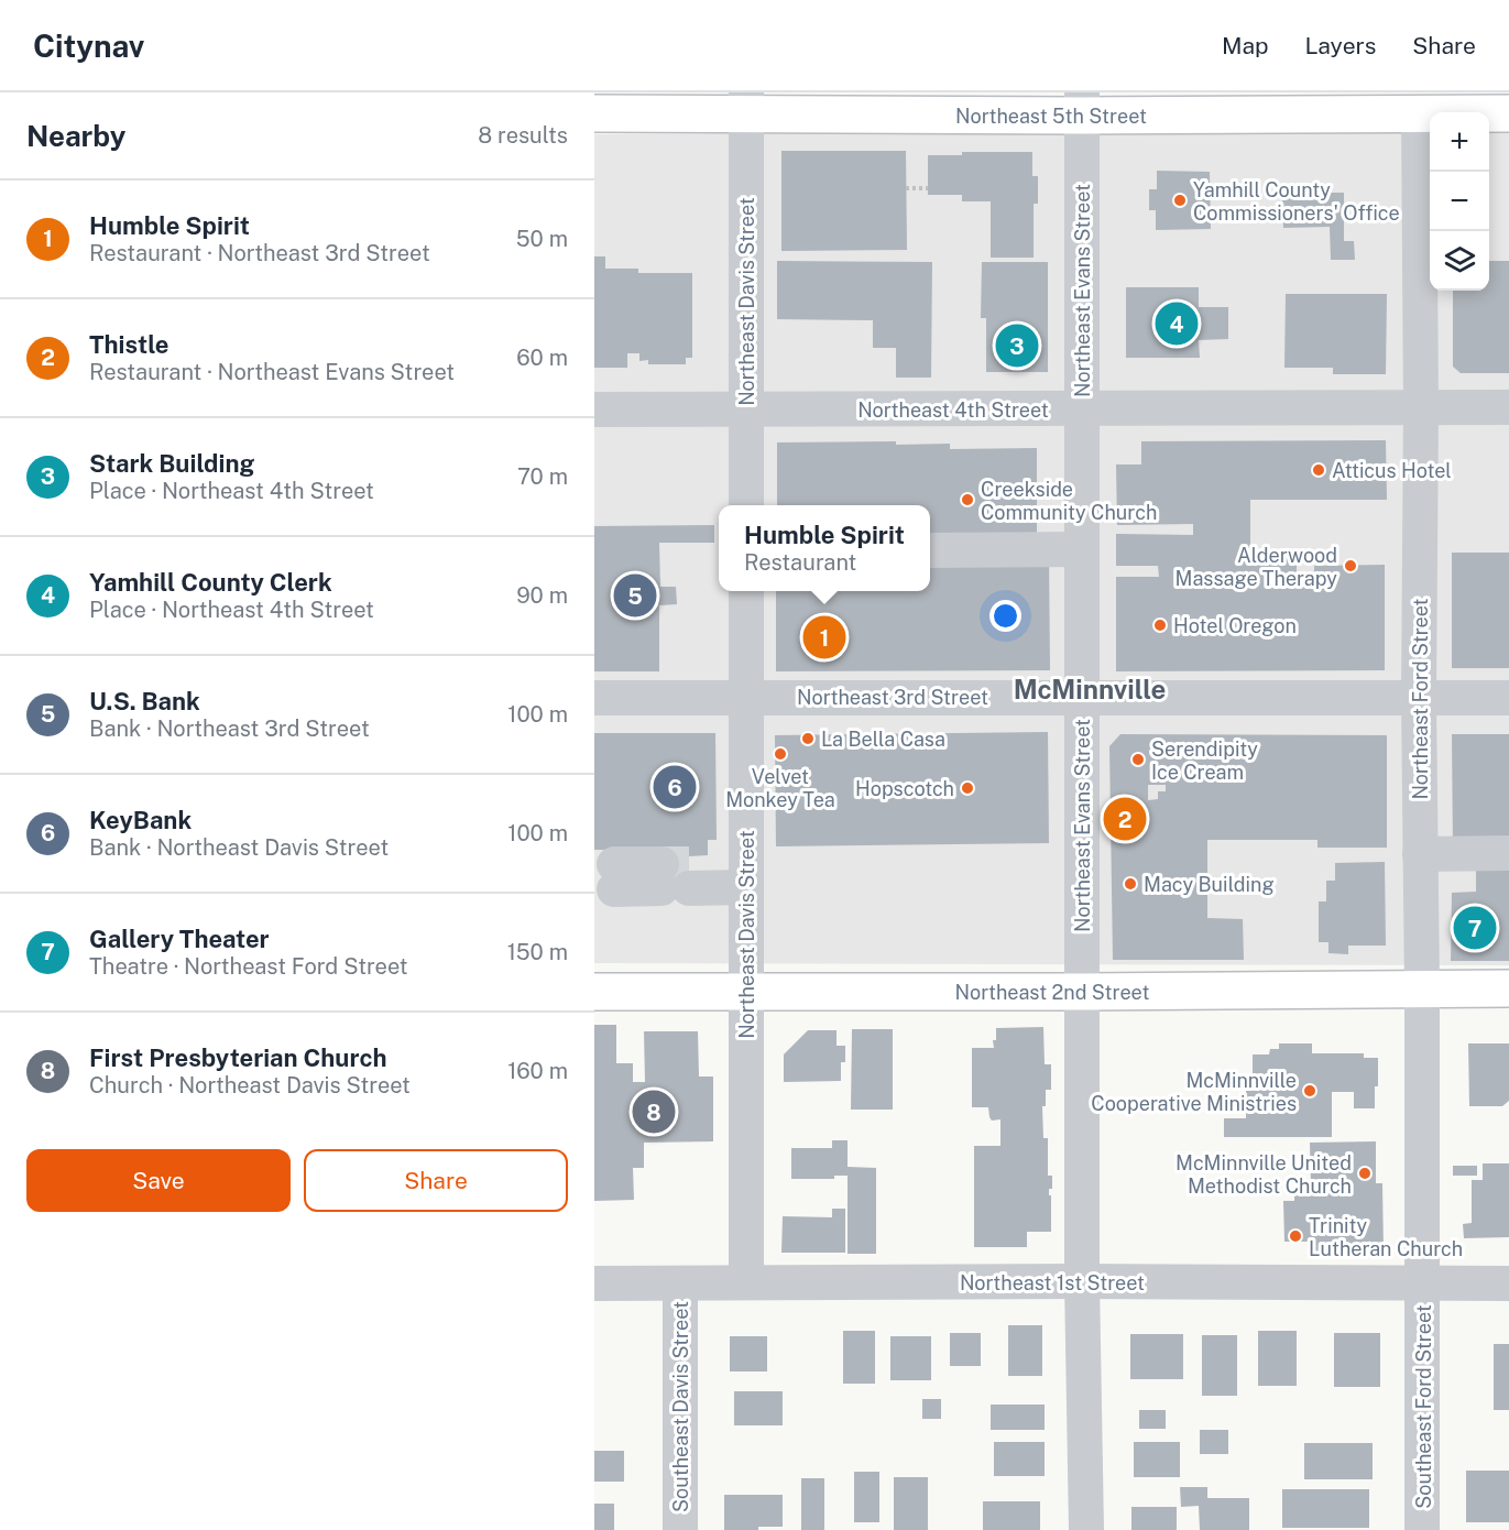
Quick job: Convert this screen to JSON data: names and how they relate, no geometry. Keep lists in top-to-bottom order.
{
  "streets": {
    "main road": ["Northeast 5th Street", "Northeast 2nd Street"],
    "street": [
      "Northeast Evans Street",
      "Northeast Davis Street",
      "Northeast 4th Street",
      "Northeast 3rd Street",
      "Northeast Ford Street",
      "Northeast 1st Street",
      "Southeast Davis Street",
      "Southeast Ford Street"
    ]
  },
  "crossings": [
    ["Northeast 5th Street", "Northeast Evans Street"],
    ["Northeast 5th Street", "Northeast Davis Street"],
    ["Northeast 5th Street", "Northeast Ford Street"],
    ["Northeast Evans Street", "Northeast 4th Street"],
    ["Northeast Evans Street", "Northeast 3rd Street"],
    ["Northeast Evans Street", "Northeast 2nd Street"],
    ["Northeast Evans Street", "Northeast 1st Street"],
    ["Northeast Davis Street", "Northeast 4th Street"],
    ["Northeast Davis Street", "Northeast 3rd Street"],
    ["Northeast Davis Street", "Northeast 2nd Street"],
    ["Northeast Davis Street", "Northeast 1st Street"],
    ["Northeast 4th Street", "Northeast Ford Street"],
    ["Northeast 3rd Street", "Northeast Ford Street"],
    ["Northeast Ford Street", "Northeast 2nd Street"],
    ["Northeast Ford Street", "Northeast 1st Street"],
    ["Northeast Ford Street", "Southeast Ford Street"],
    ["Northeast 1st Street", "Southeast Davis Street"],
    ["Northeast 1st Street", "Southeast Ford Street"]
  ],
  "districts": ["McMinnville"],
  "places": [
    "Yamhill County Commissioners' Office",
    "Atticus Hotel",
    "Creekside Community Church",
    "Alderwood Massage Therapy",
    "Hotel Oregon",
    "La Bella Casa",
    "Velvet Monkey Tea",
    "Serendipity Ice Cream",
    "Hopscotch",
    "Macy Building",
    "McMinnville Cooperative Ministries",
    "McMinnville United Methodist Church",
    "Trinity Lutheran Church"
  ],
  "page": {
    "header": "Citynav",
    "nav": ["Map", "Layers", "Share"],
    "heading": ["Nearby", "8 results"],
    "map_buttons": ["+", "−"],
    "list": [
      {
        "mark": "1",
        "name": "Humble Spirit",
        "note": "Restaurant · Northeast 3rd Street",
        "value": "50 m"
      },
      {
        "mark": "2",
        "name": "Thistle",
        "note": "Restaurant · Northeast Evans Street",
        "value": "60 m"
      },
      {
        "mark": "3",
        "name": "Stark Building",
        "note": "Place · Northeast 4th Street",
        "value": "70 m"
      },
      {
        "mark": "4",
        "name": "Yamhill County Clerk",
        "note": "Place · Northeast 4th Street",
        "value": "90 m"
      },
      {
        "mark": "5",
        "name": "U.S. Bank",
        "note": "Bank · Northeast 3rd Street",
        "value": "100 m"
      },
      {
        "mark": "6",
        "name": "KeyBank",
        "note": "Bank · Northeast Davis Street",
        "value": "100 m"
      },
      {
        "mark": "7",
        "name": "Gallery Theater",
        "note": "Theatre · Northeast Ford Street",
        "value": "150 m"
      },
      {
        "mark": "8",
        "name": "First Presbyterian Church",
        "note": "Church · Northeast Davis Street",
        "value": "160 m"
      }
    ],
    "pins": [
      "4",
      "3",
      "5",
      "1",
      "6",
      "2",
      "7",
      "8"
    ],
    "popup": ["Humble Spirit", "Restaurant"],
    "buttons": ["Save", "Share"]
  }
}
